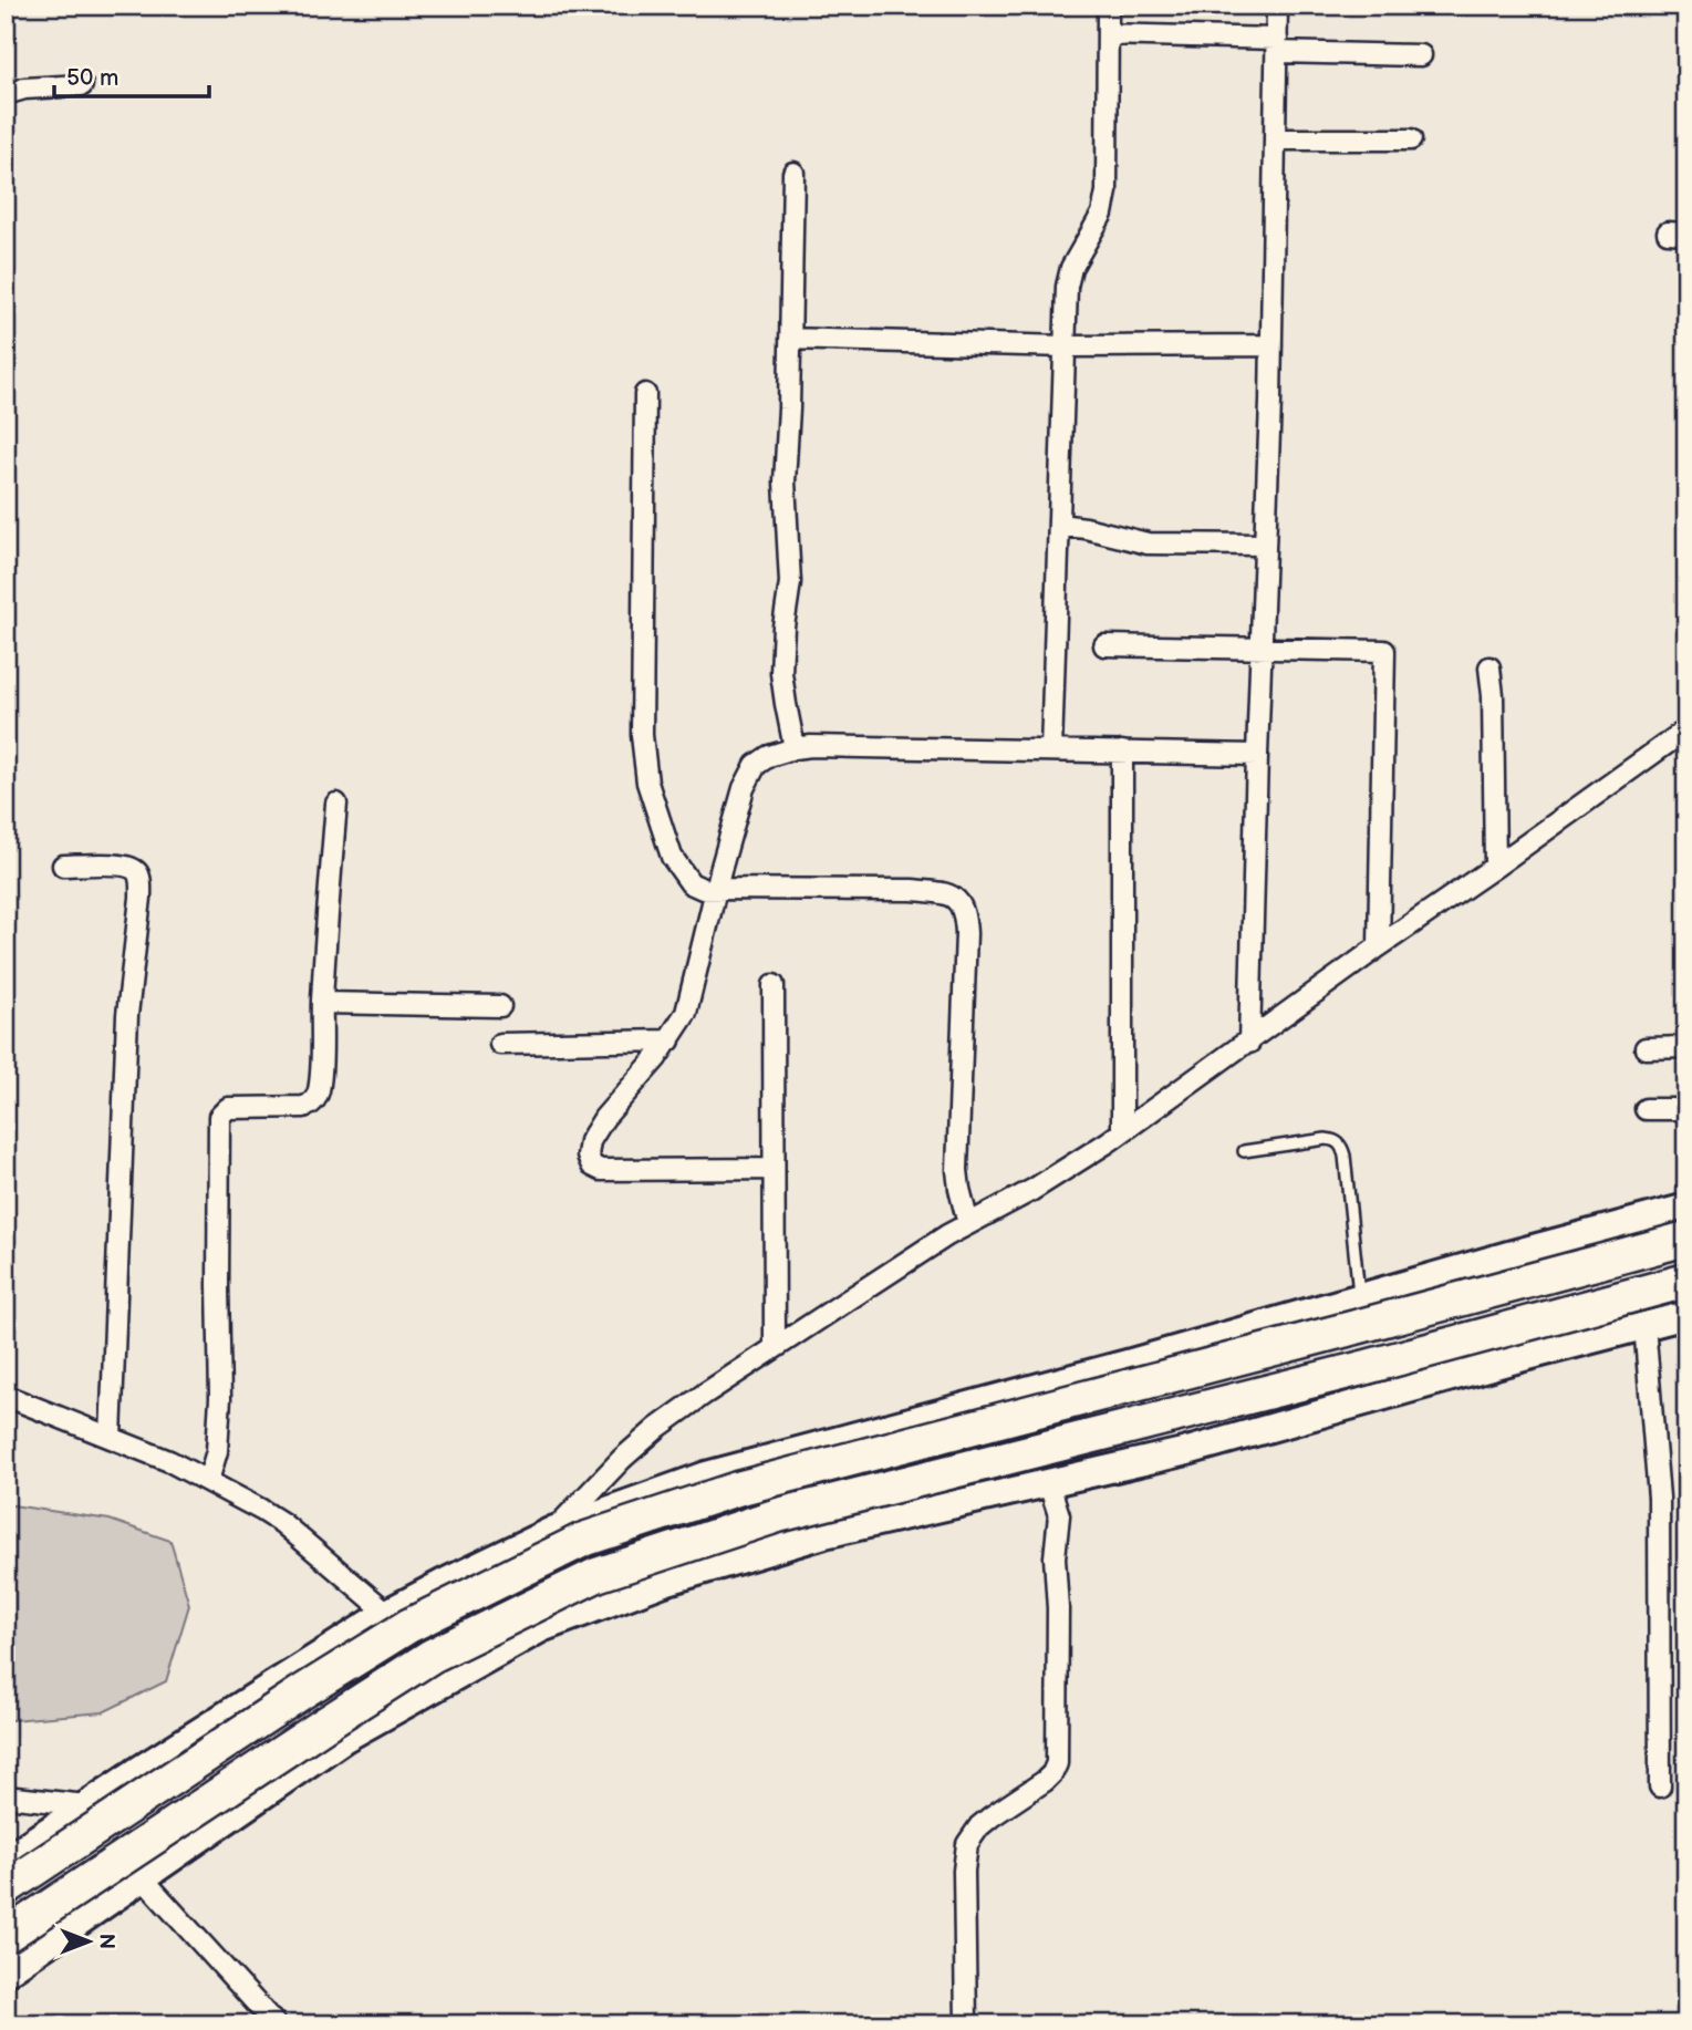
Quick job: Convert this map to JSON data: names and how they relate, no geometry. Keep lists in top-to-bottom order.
{
  "scale_bar": "50 m",
  "north": "right"
}
